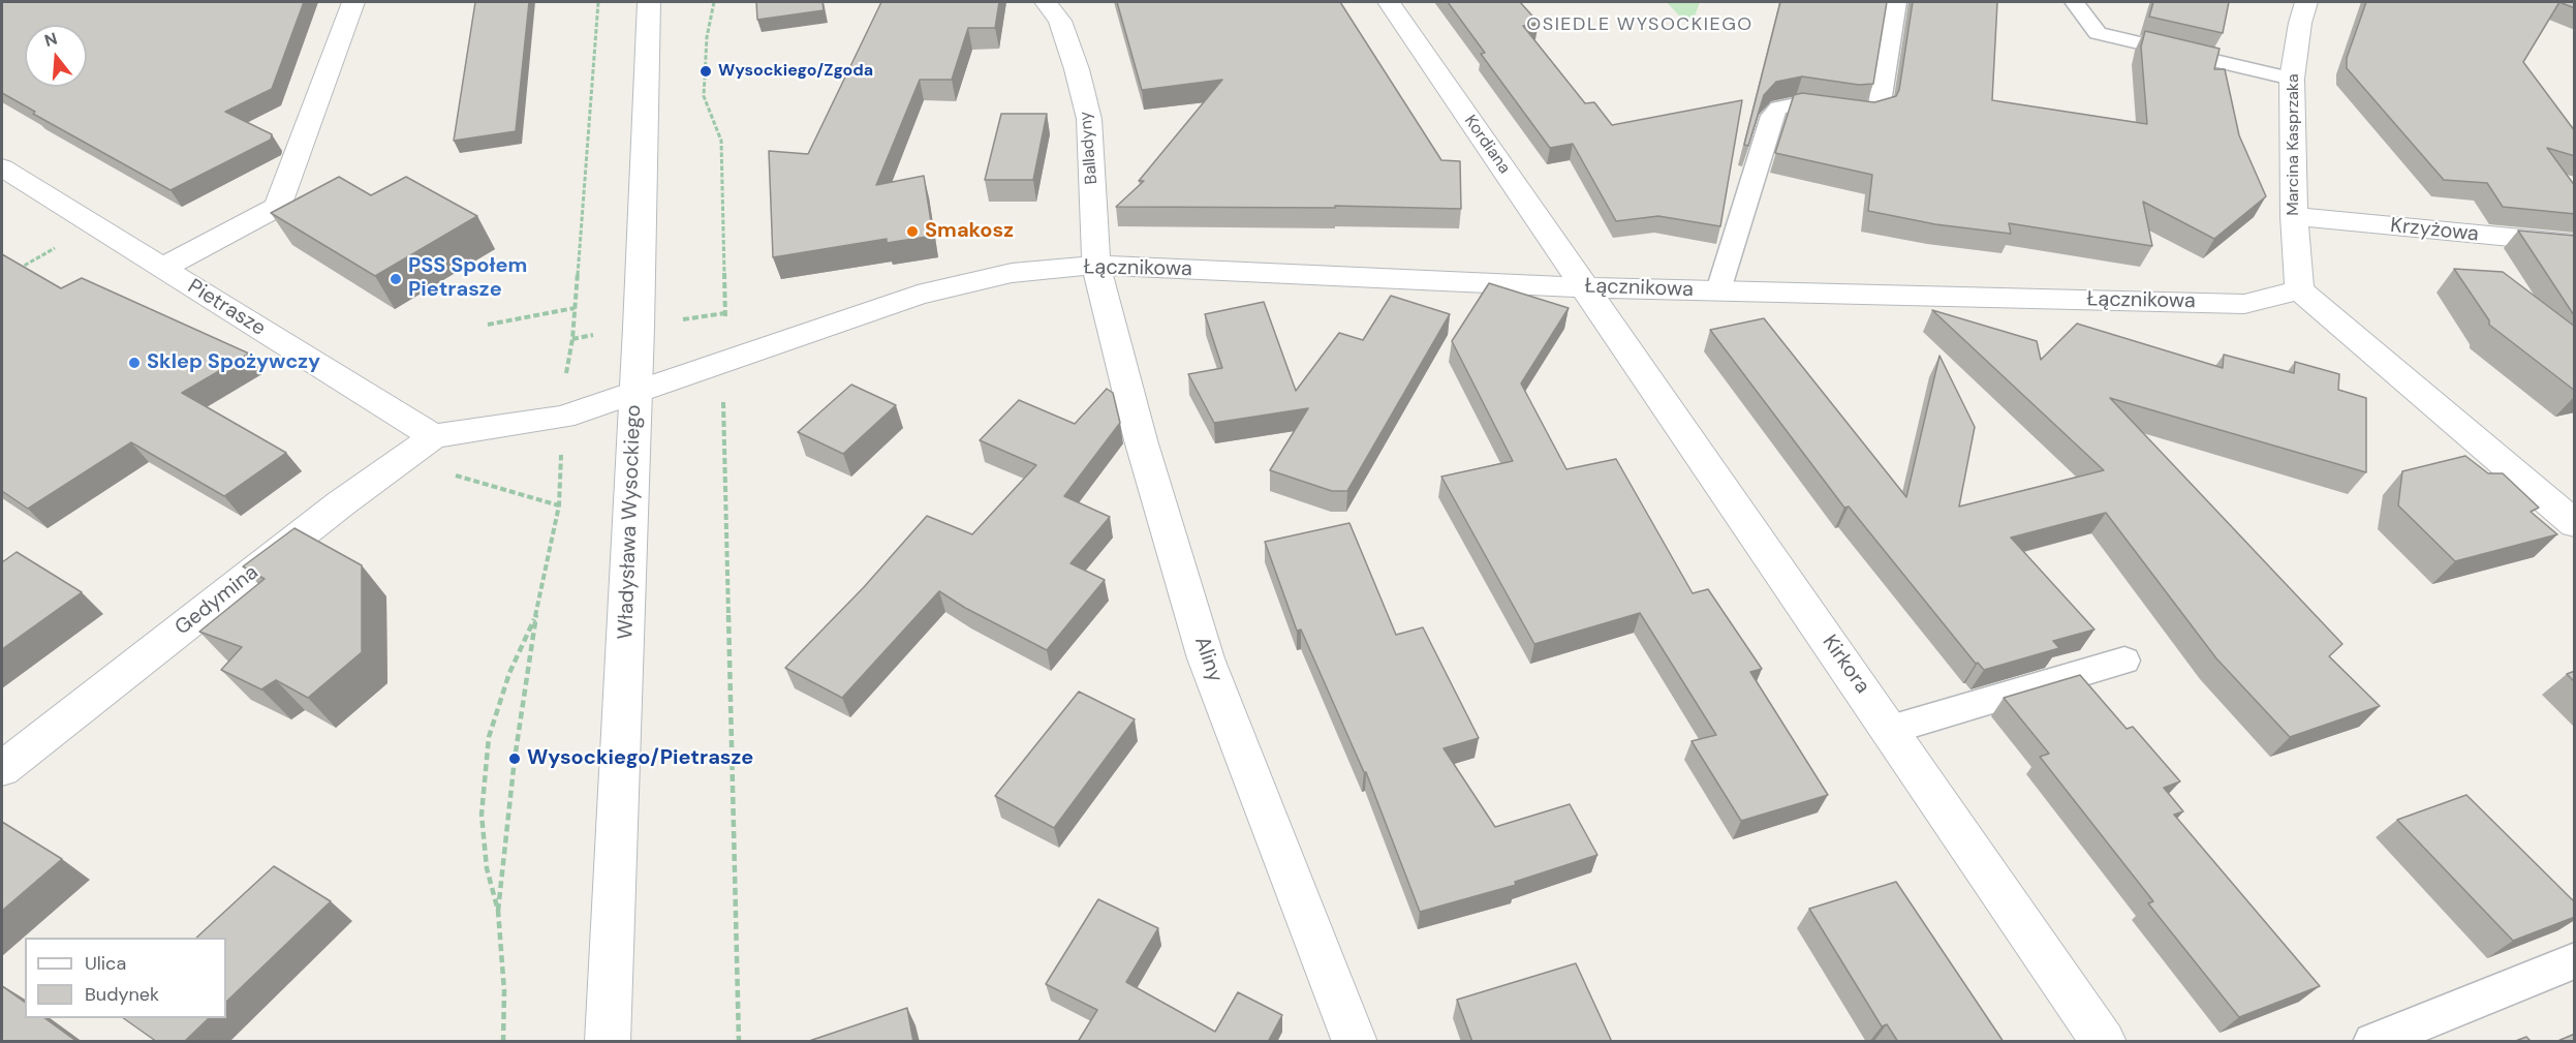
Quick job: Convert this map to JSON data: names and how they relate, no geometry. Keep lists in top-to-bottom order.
{
  "streets": {
    "street": [
      "Kordiana",
      "Marcina Kasprzaka",
      "Balladyny",
      "Krzyżowa",
      "Łącznikowa",
      "Pietrasze",
      "Władysława Wysockiego",
      "Gedymina",
      "Aliny",
      "Kirkora"
    ]
  },
  "crossings": [
    ["Kordiana", "Łącznikowa"],
    ["Kordiana", "Kirkora"],
    ["Marcina Kasprzaka", "Krzyżowa"],
    ["Marcina Kasprzaka", "Łącznikowa"],
    ["Balladyny", "Łącznikowa"],
    ["Balladyny", "Aliny"],
    ["Łącznikowa", "Władysława Wysockiego"],
    ["Łącznikowa", "Aliny"],
    ["Łącznikowa", "Kirkora"],
    ["Pietrasze", "Gedymina"]
  ],
  "districts": ["OSIEDLE WYSOCKIEGO"],
  "places": [
    "Wysockiego/Zgoda",
    "Smakosz",
    "PSS Społem Pietrasze",
    "Sklep Spożywczy",
    "Wysockiego/Pietrasze"
  ],
  "legend": ["Ulica", "Budynek"],
  "north": "top"
}
